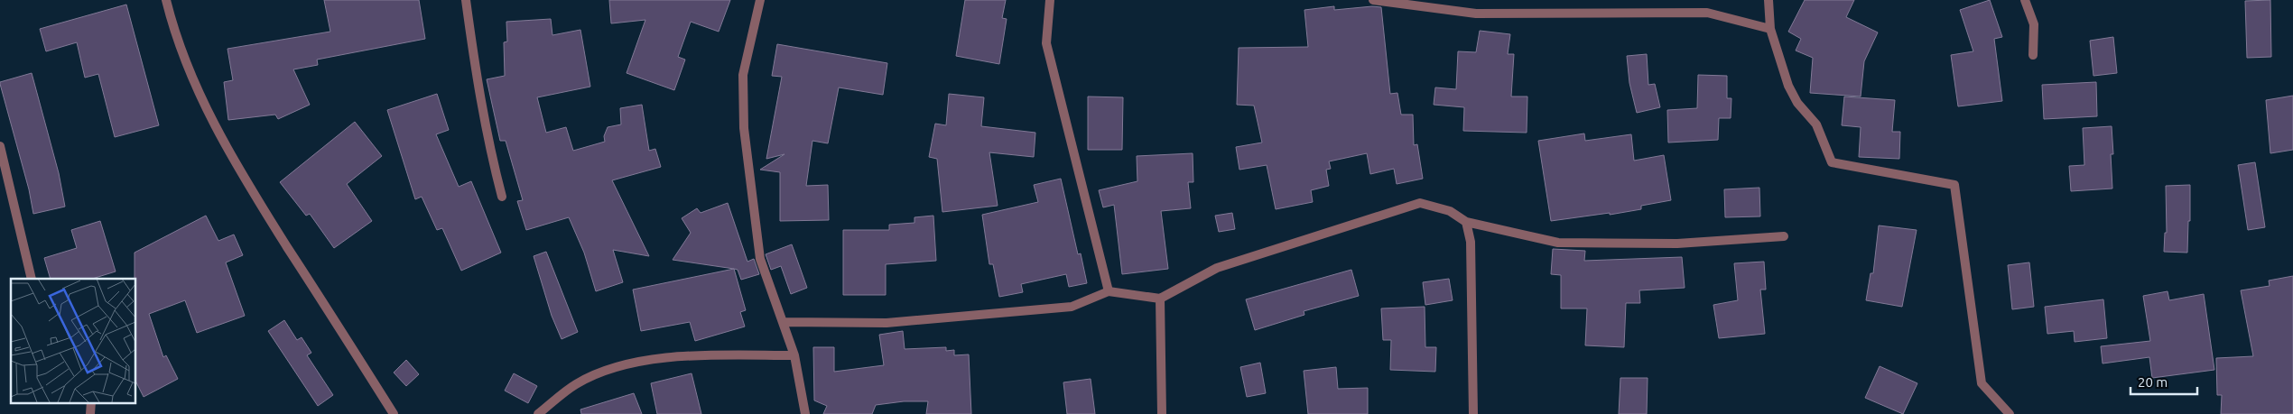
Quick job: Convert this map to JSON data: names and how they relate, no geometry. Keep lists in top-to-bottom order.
{
  "scale_bar": "20 m"
}
